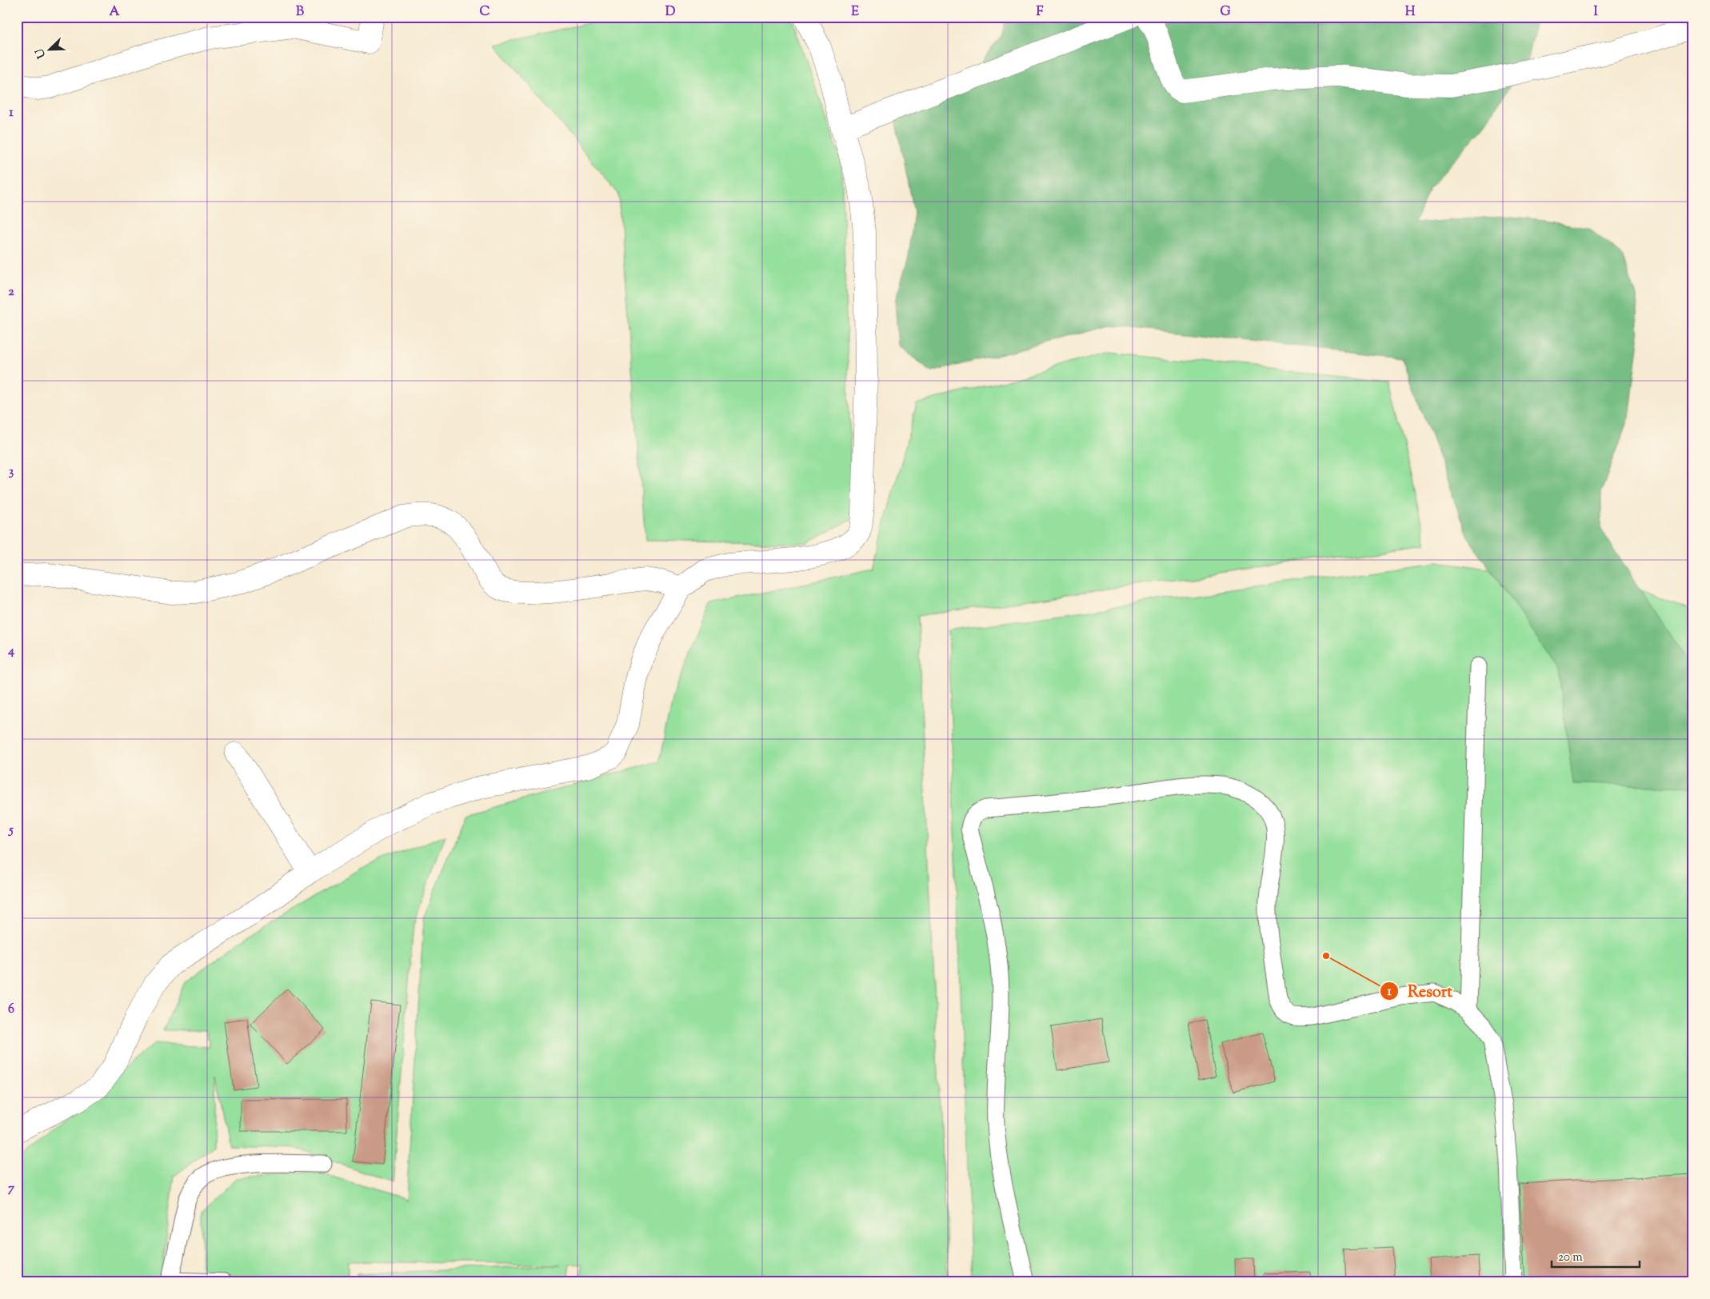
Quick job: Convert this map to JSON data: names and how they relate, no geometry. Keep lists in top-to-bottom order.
{
  "places": ["Resort"],
  "scale_bar": "20 m",
  "north": "bottom left",
  "grid": {
    "columns": [
      "A",
      "B",
      "C",
      "D",
      "E",
      "F",
      "G",
      "H",
      "I"
    ],
    "rows": [
      "1",
      "2",
      "3",
      "4",
      "5",
      "6",
      "7"
    ]
  }
}
